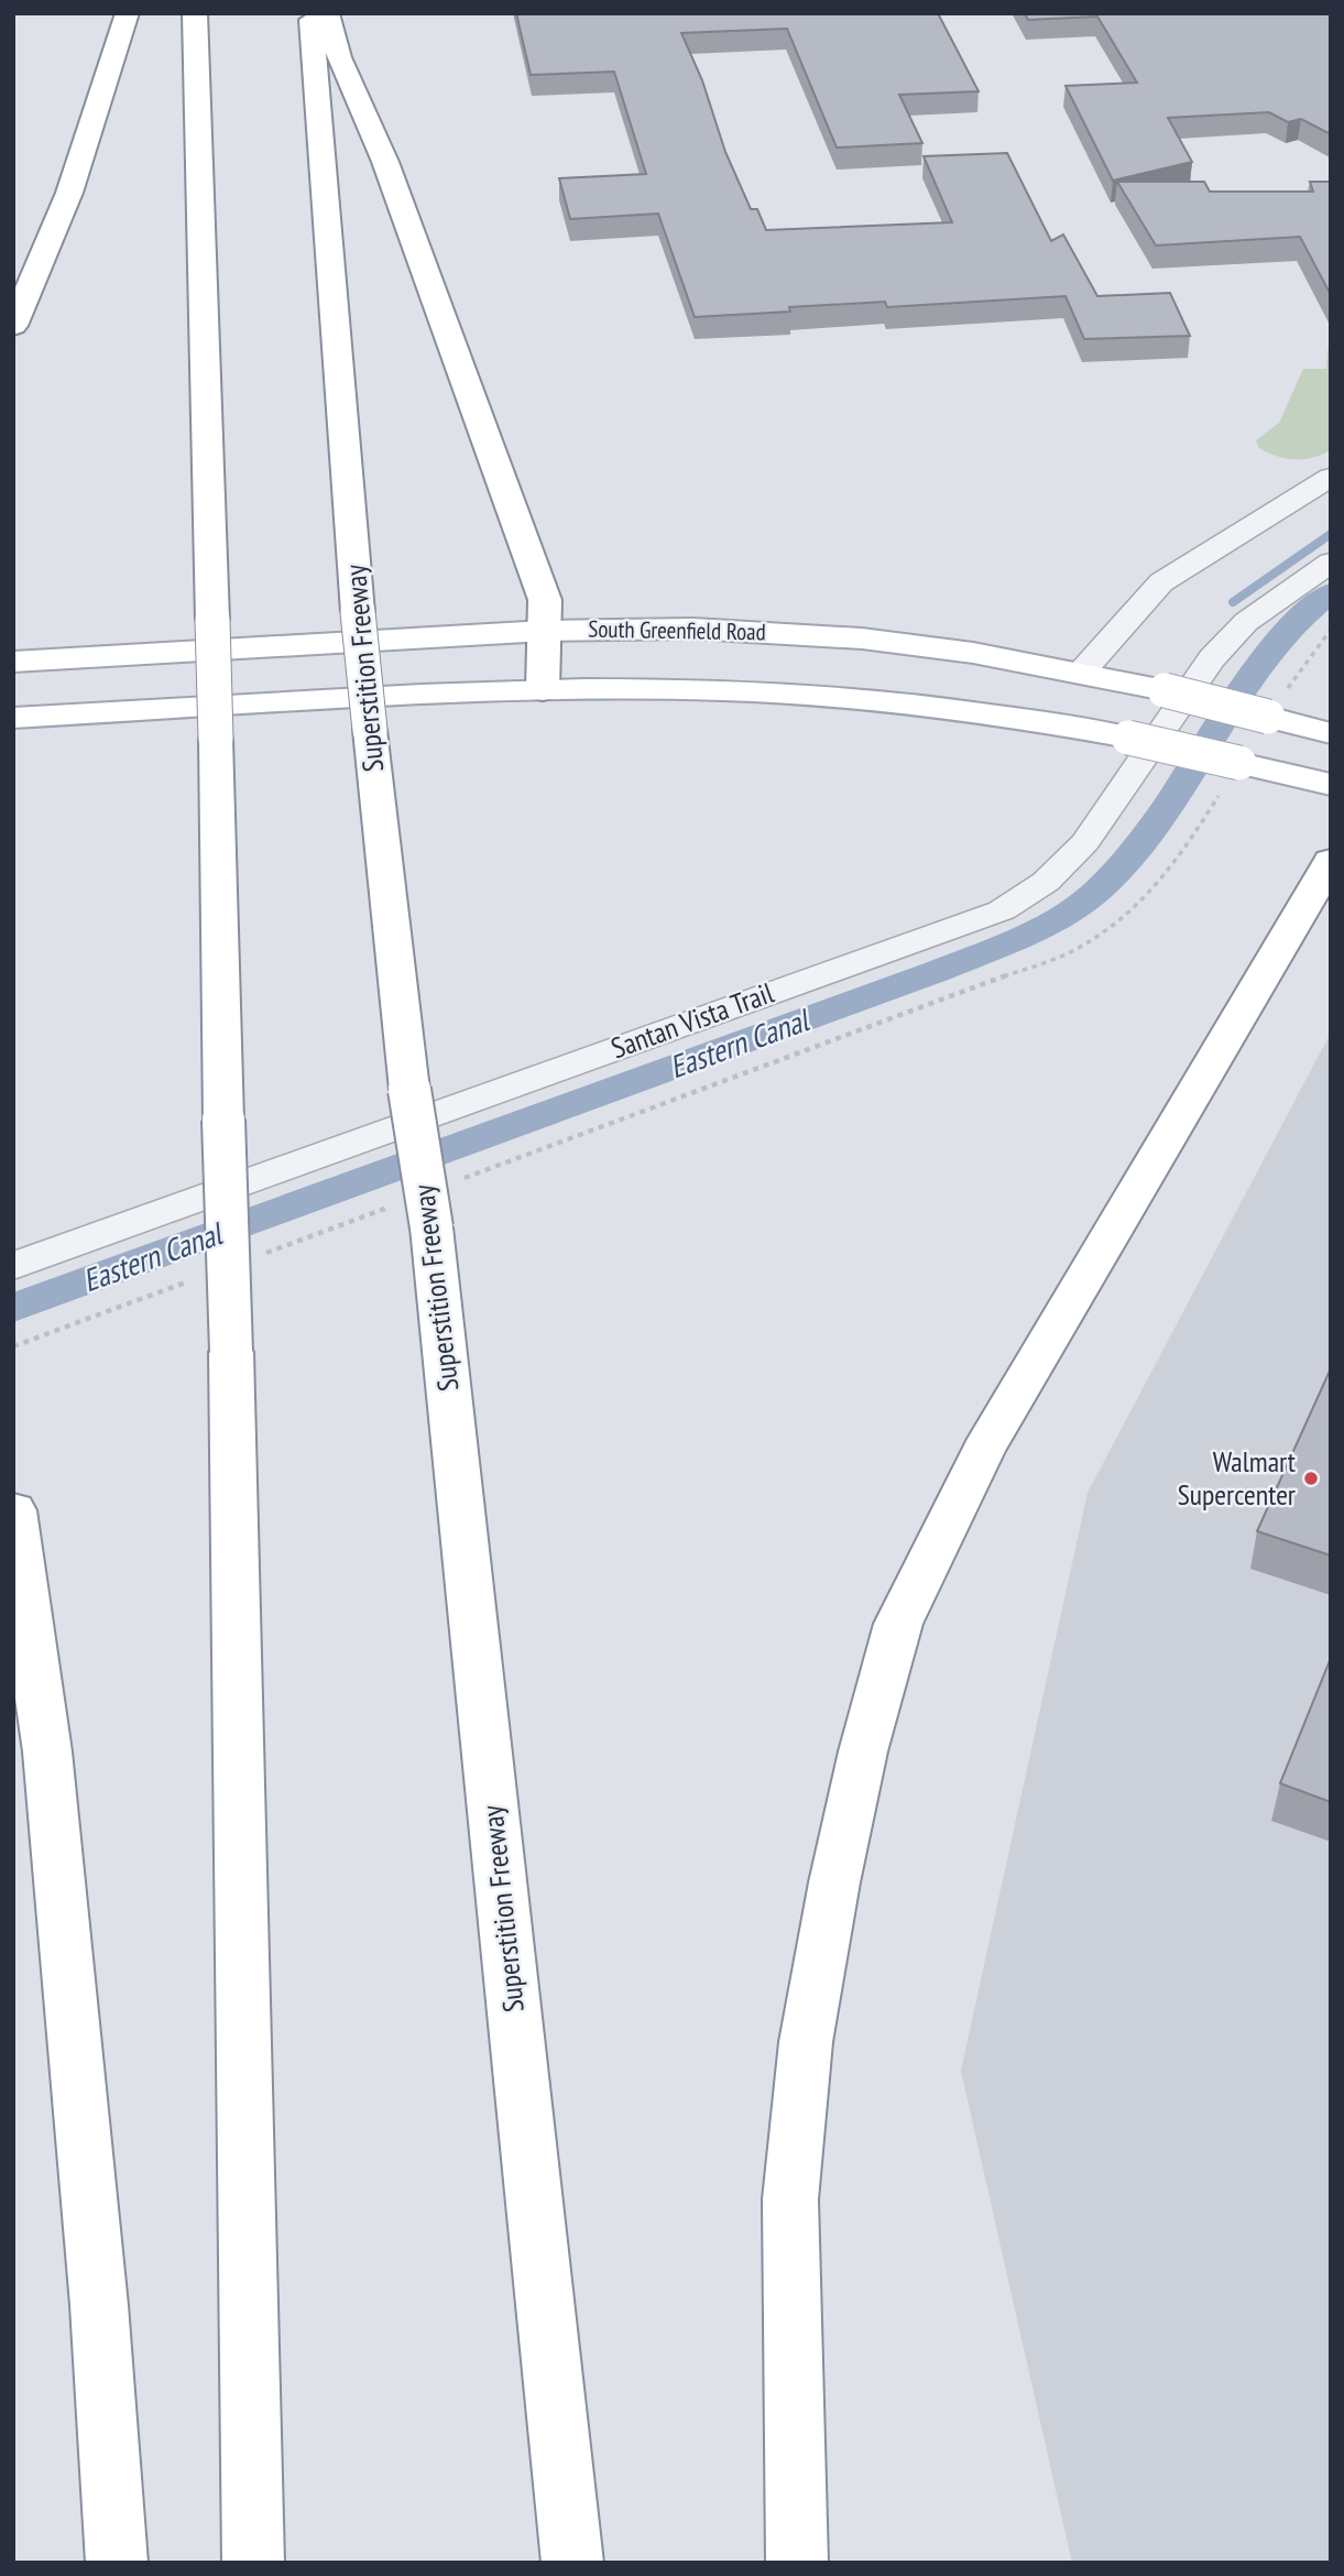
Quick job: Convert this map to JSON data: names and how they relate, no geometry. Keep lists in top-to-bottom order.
{
  "streets": {
    "main road": ["South Greenfield Road", "Superstition Freeway"],
    "street": ["Santan Vista Trail"]
  },
  "water": ["Eastern Canal"],
  "places": ["Walmart Supercenter"]
}
